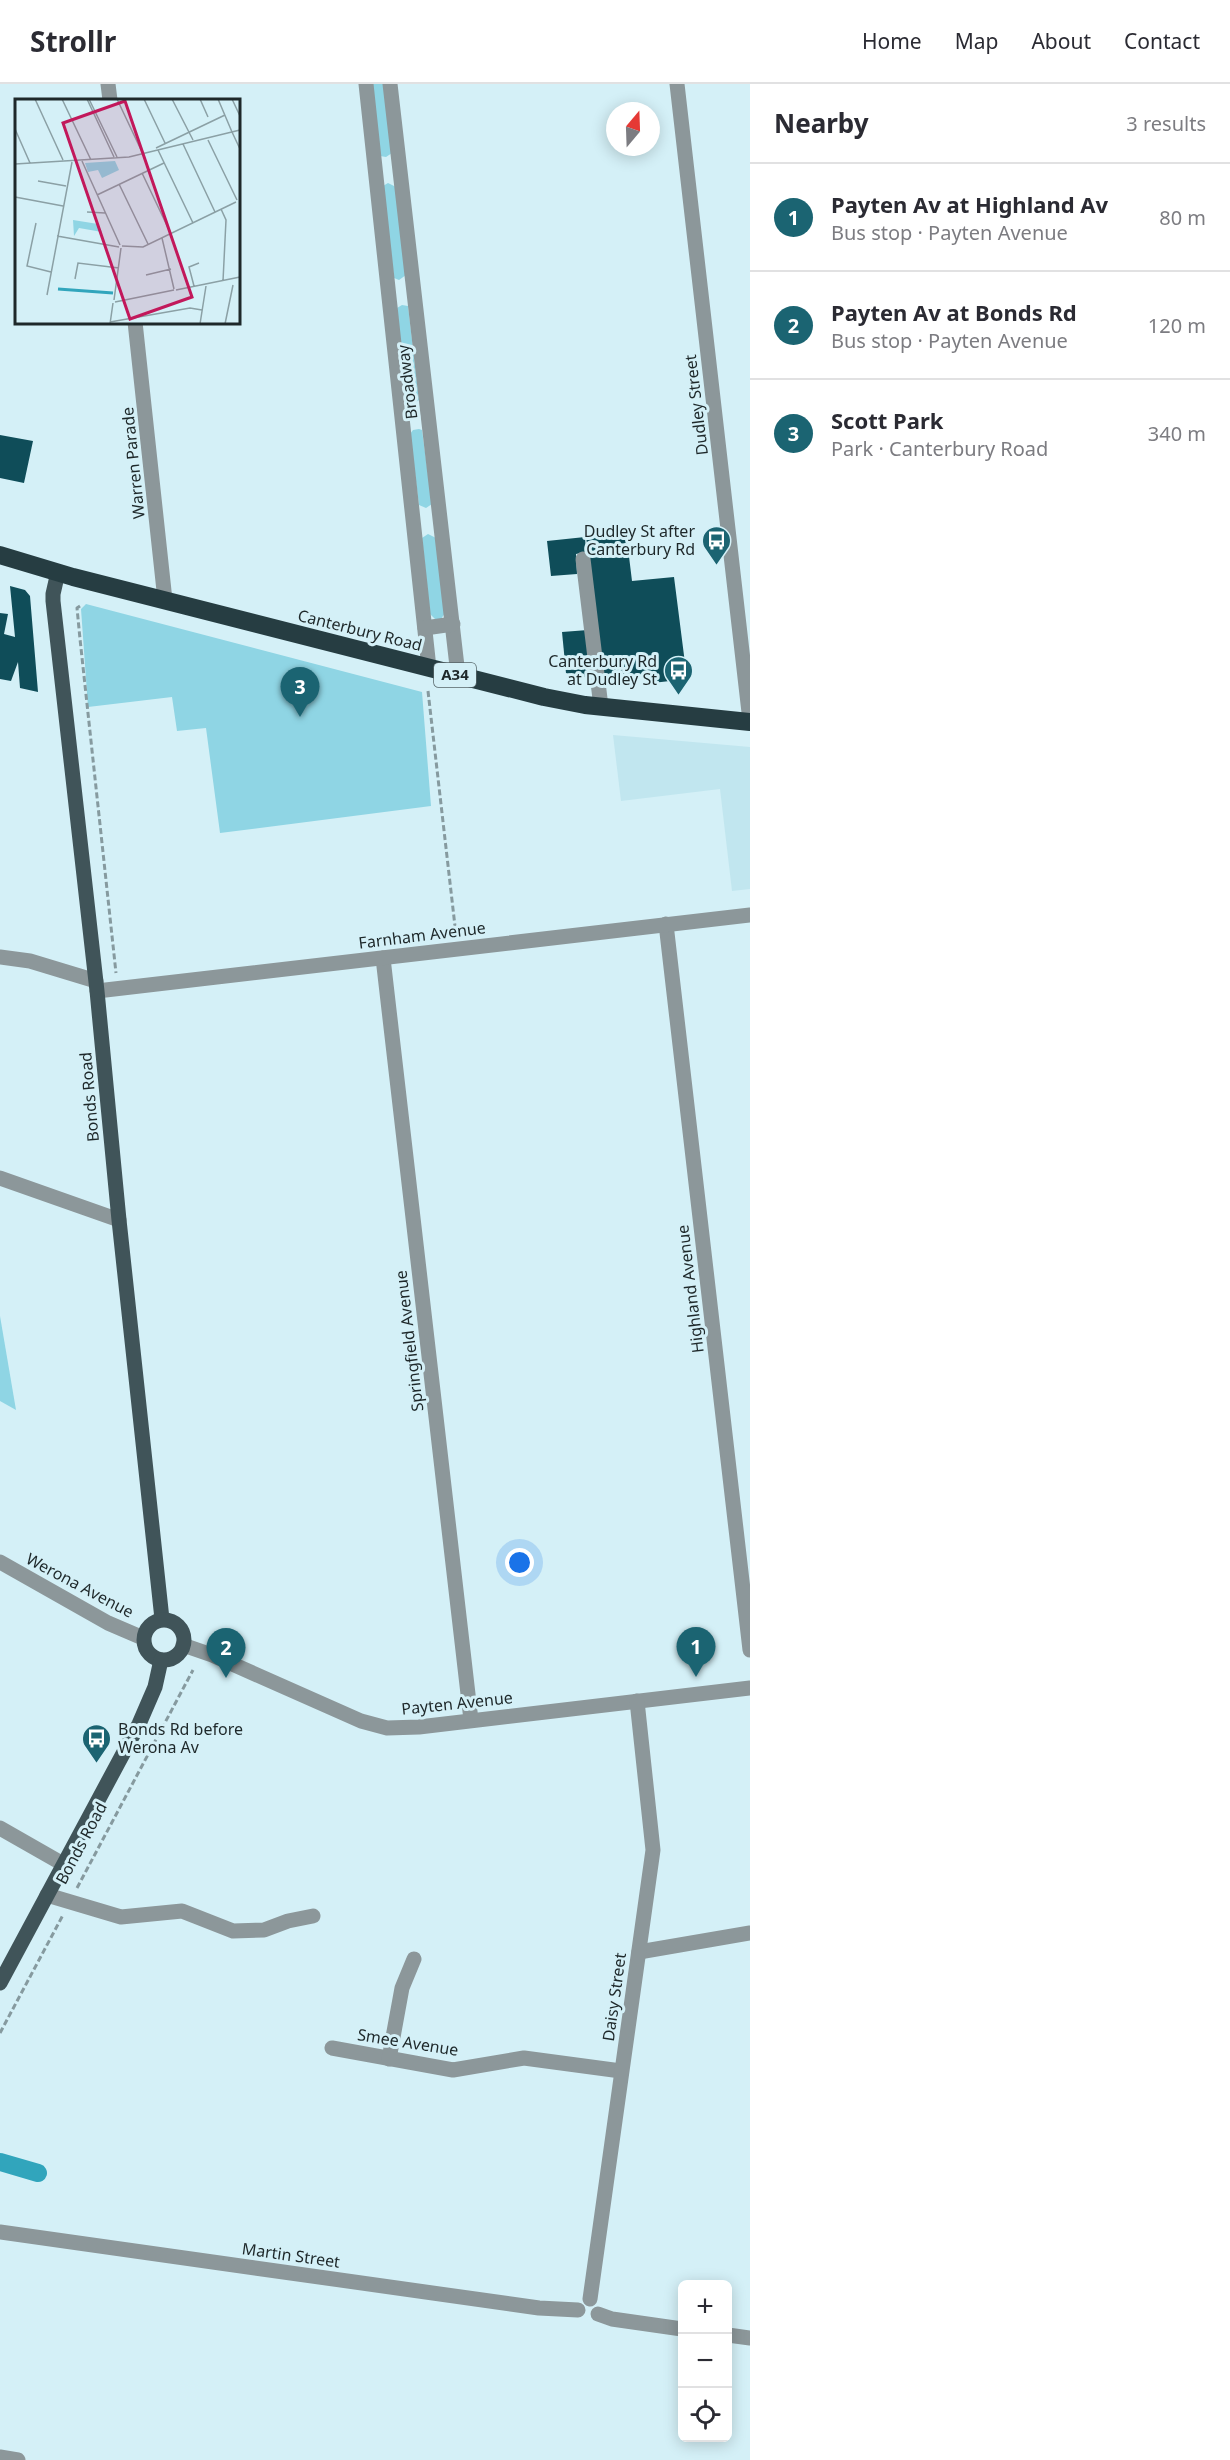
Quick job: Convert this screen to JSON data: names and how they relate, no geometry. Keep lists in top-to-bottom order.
{
  "streets": {
    "highway": ["Canterbury Road", "A34"],
    "main road": ["Bonds Road"],
    "street": [
      "Broadway",
      "Dudley Street",
      "Warren Parade",
      "Farnham Avenue",
      "Highland Avenue",
      "Springfield Avenue",
      "Werona Avenue",
      "Payten Avenue",
      "Daisy Street",
      "Smee Avenue",
      "Martin Street"
    ]
  },
  "crossings": [
    ["Broadway", "Canterbury Road"],
    ["Dudley Street", "Canterbury Road"],
    ["Warren Parade", "Canterbury Road"],
    ["Canterbury Road", "Bonds Road"],
    ["Farnham Avenue", "Bonds Road"],
    ["Farnham Avenue", "Highland Avenue"],
    ["Farnham Avenue", "Springfield Avenue"],
    ["Bonds Road", "Werona Avenue"],
    ["Bonds Road", "Payten Avenue"],
    ["Springfield Avenue", "Payten Avenue"],
    ["Werona Avenue", "Payten Avenue"],
    ["Payten Avenue", "Daisy Street"],
    ["Daisy Street", "Smee Avenue"],
    ["Daisy Street", "Martin Street"]
  ],
  "places": {
    "bus stop": ["Dudley St after Canterbury Rd", "Canterbury Rd at Dudley St", "Bonds Rd before Werona Av"]
  },
  "north": "top",
  "page": {
    "header": "Strollr",
    "nav": [
      "Home",
      "Map",
      "About",
      "Contact"
    ],
    "heading": ["Nearby", "3 results"],
    "list": [
      {
        "mark": "1",
        "name": "Payten Av at Highland Av",
        "note": "Bus stop · Payten Avenue",
        "value": "80 m"
      },
      {
        "mark": "2",
        "name": "Payten Av at Bonds Rd",
        "note": "Bus stop · Payten Avenue",
        "value": "120 m"
      },
      {
        "mark": "3",
        "name": "Scott Park",
        "note": "Park · Canterbury Road",
        "value": "340 m"
      }
    ],
    "pins": ["3", "1", "2"],
    "map_buttons": ["+", "−"]
  }
}
